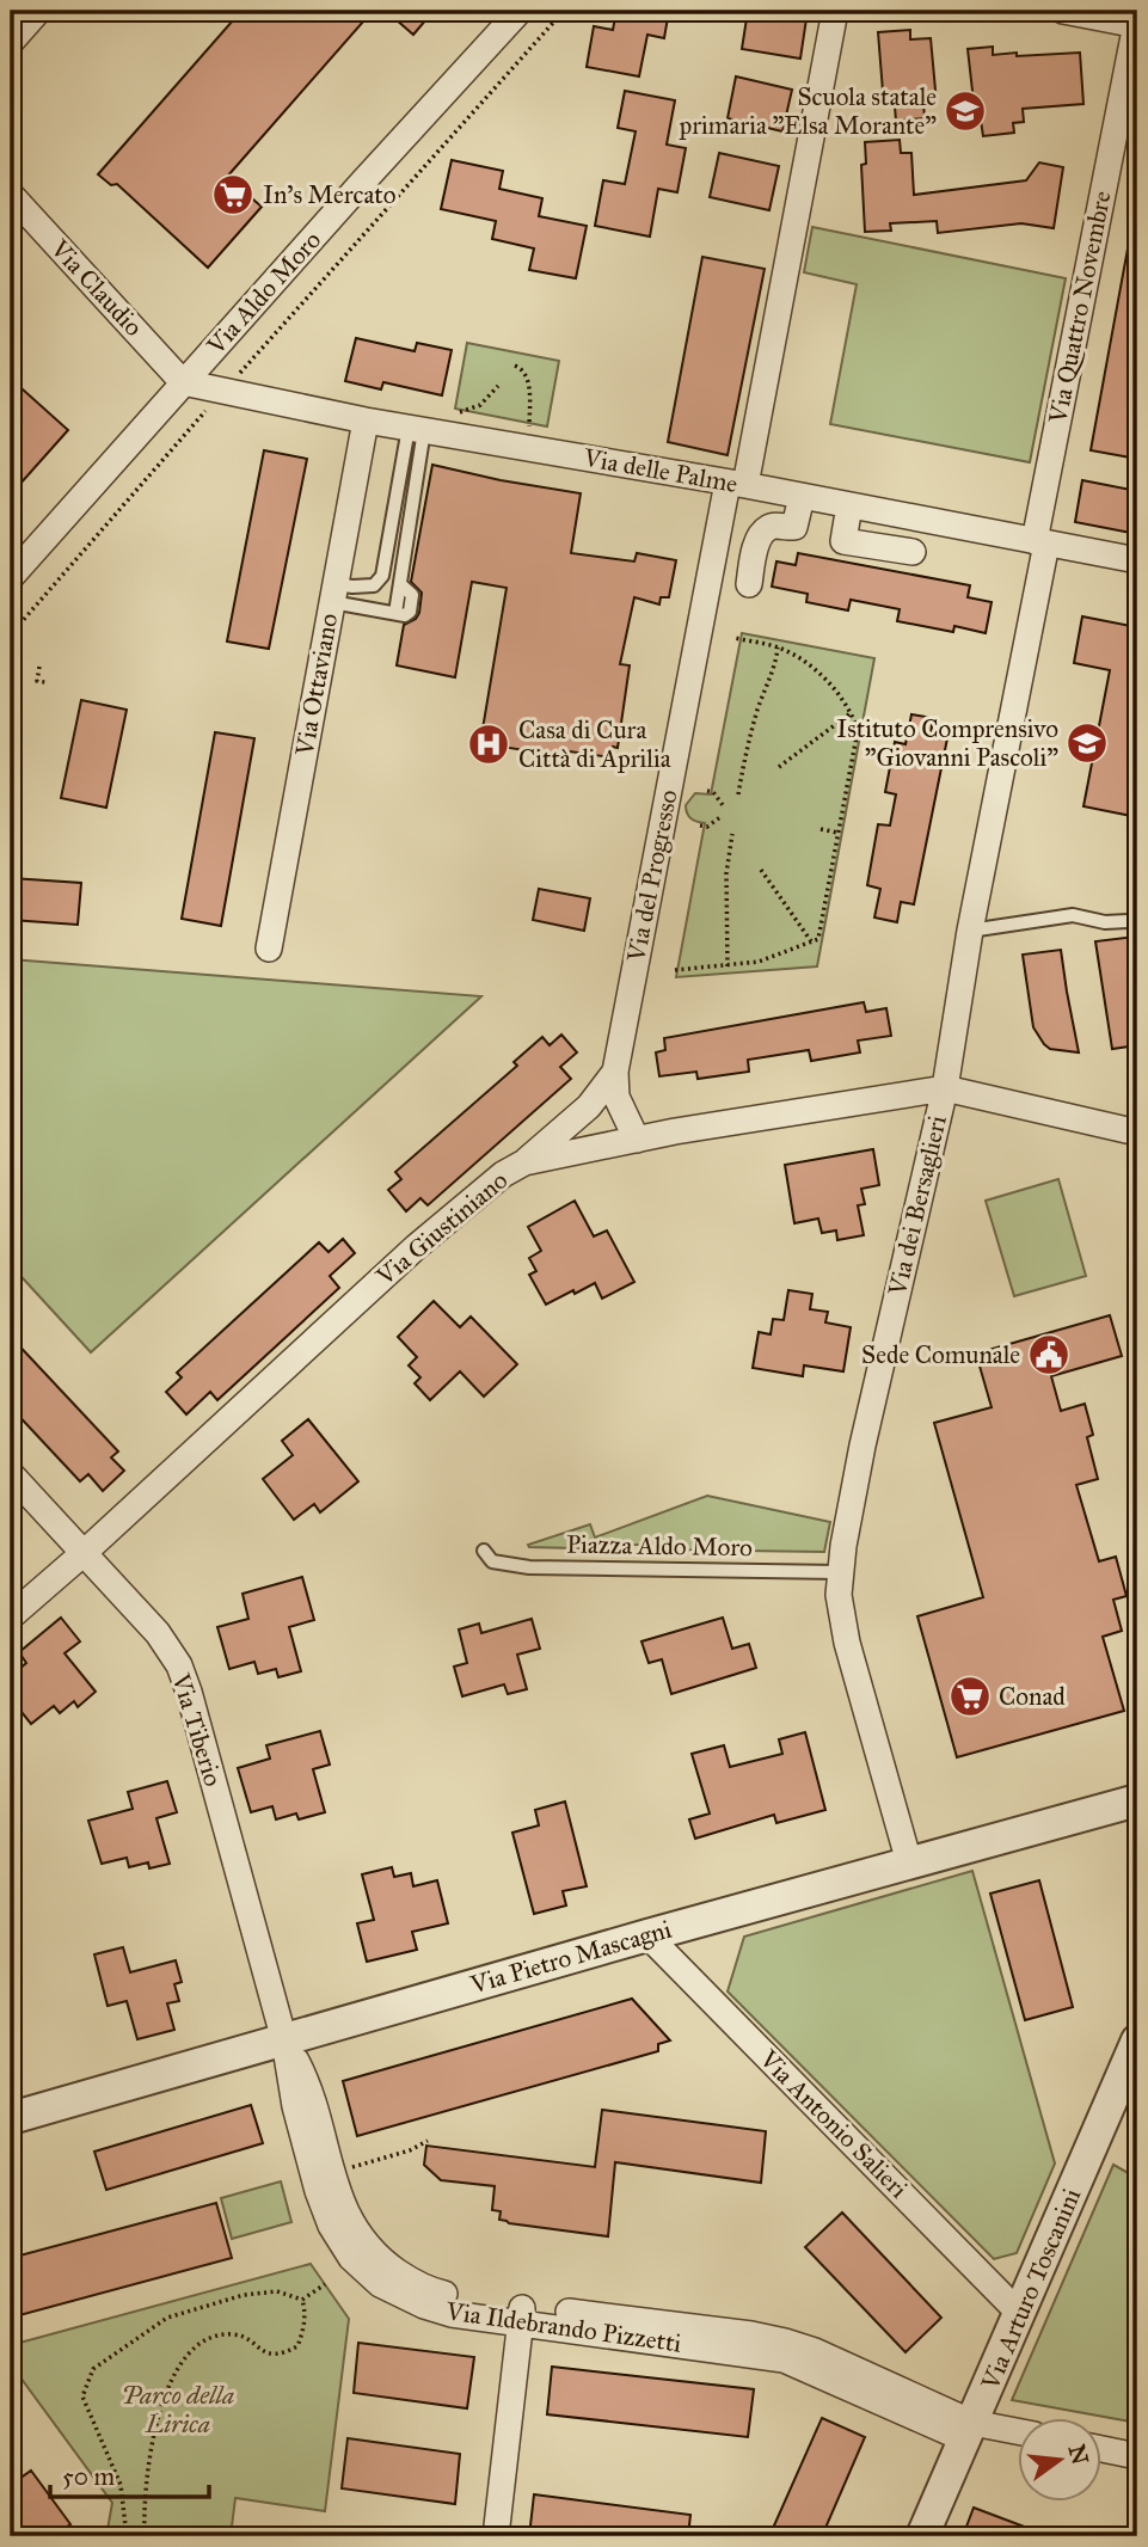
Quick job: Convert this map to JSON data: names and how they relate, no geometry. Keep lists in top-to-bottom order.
{
  "streets": {
    "street": [
      "Via Claudio",
      "Via Aldo Moro",
      "Via Quattro Novembre",
      "Via delle Palme",
      "Via Ottaviano",
      "Via del Progresso",
      "Via dei Bersaglieri",
      "Via Giustiniano",
      "Via Tiberio",
      "Via Pietro Mascagni",
      "Via Antonio Salieri",
      "Via Arturo Toscanini",
      "Via Ildebrando Pizzetti"
    ],
    "lane": ["Piazza Aldo Moro"]
  },
  "crossings": [
    ["Via Claudio", "Via Aldo Moro"],
    ["Via Claudio", "Via delle Palme"],
    ["Via Aldo Moro", "Via delle Palme"],
    ["Via Quattro Novembre", "Via delle Palme"],
    ["Via Quattro Novembre", "Via dei Bersaglieri"],
    ["Via delle Palme", "Via Ottaviano"],
    ["Via delle Palme", "Via del Progresso"],
    ["Via delle Palme", "Via dei Bersaglieri"],
    ["Via del Progresso", "Via Giustiniano"],
    ["Via dei Bersaglieri", "Via Giustiniano"],
    ["Via dei Bersaglieri", "Piazza Aldo Moro"],
    ["Via dei Bersaglieri", "Via Pietro Mascagni"],
    ["Via Giustiniano", "Via Tiberio"],
    ["Via Tiberio", "Via Pietro Mascagni"],
    ["Via Tiberio", "Via Ildebrando Pizzetti"],
    ["Via Pietro Mascagni", "Via Antonio Salieri"],
    ["Via Pietro Mascagni", "Via Ildebrando Pizzetti"],
    ["Via Antonio Salieri", "Via Arturo Toscanini"],
    ["Via Arturo Toscanini", "Via Ildebrando Pizzetti"]
  ],
  "parks": ["Parco della Lirica"],
  "places": {
    "school or university": ["Scuola statale primaria \"Elsa Morante\"", "Istituto Comprensivo \"Giovanni Pascoli\""],
    "supermarket": ["In's Mercato", "Conad"],
    "hospital": ["Casa di Cura Città di Aprilia"],
    "public building": ["Sede Comunale"]
  },
  "scale_bar": "50 m",
  "north": "right"
}
